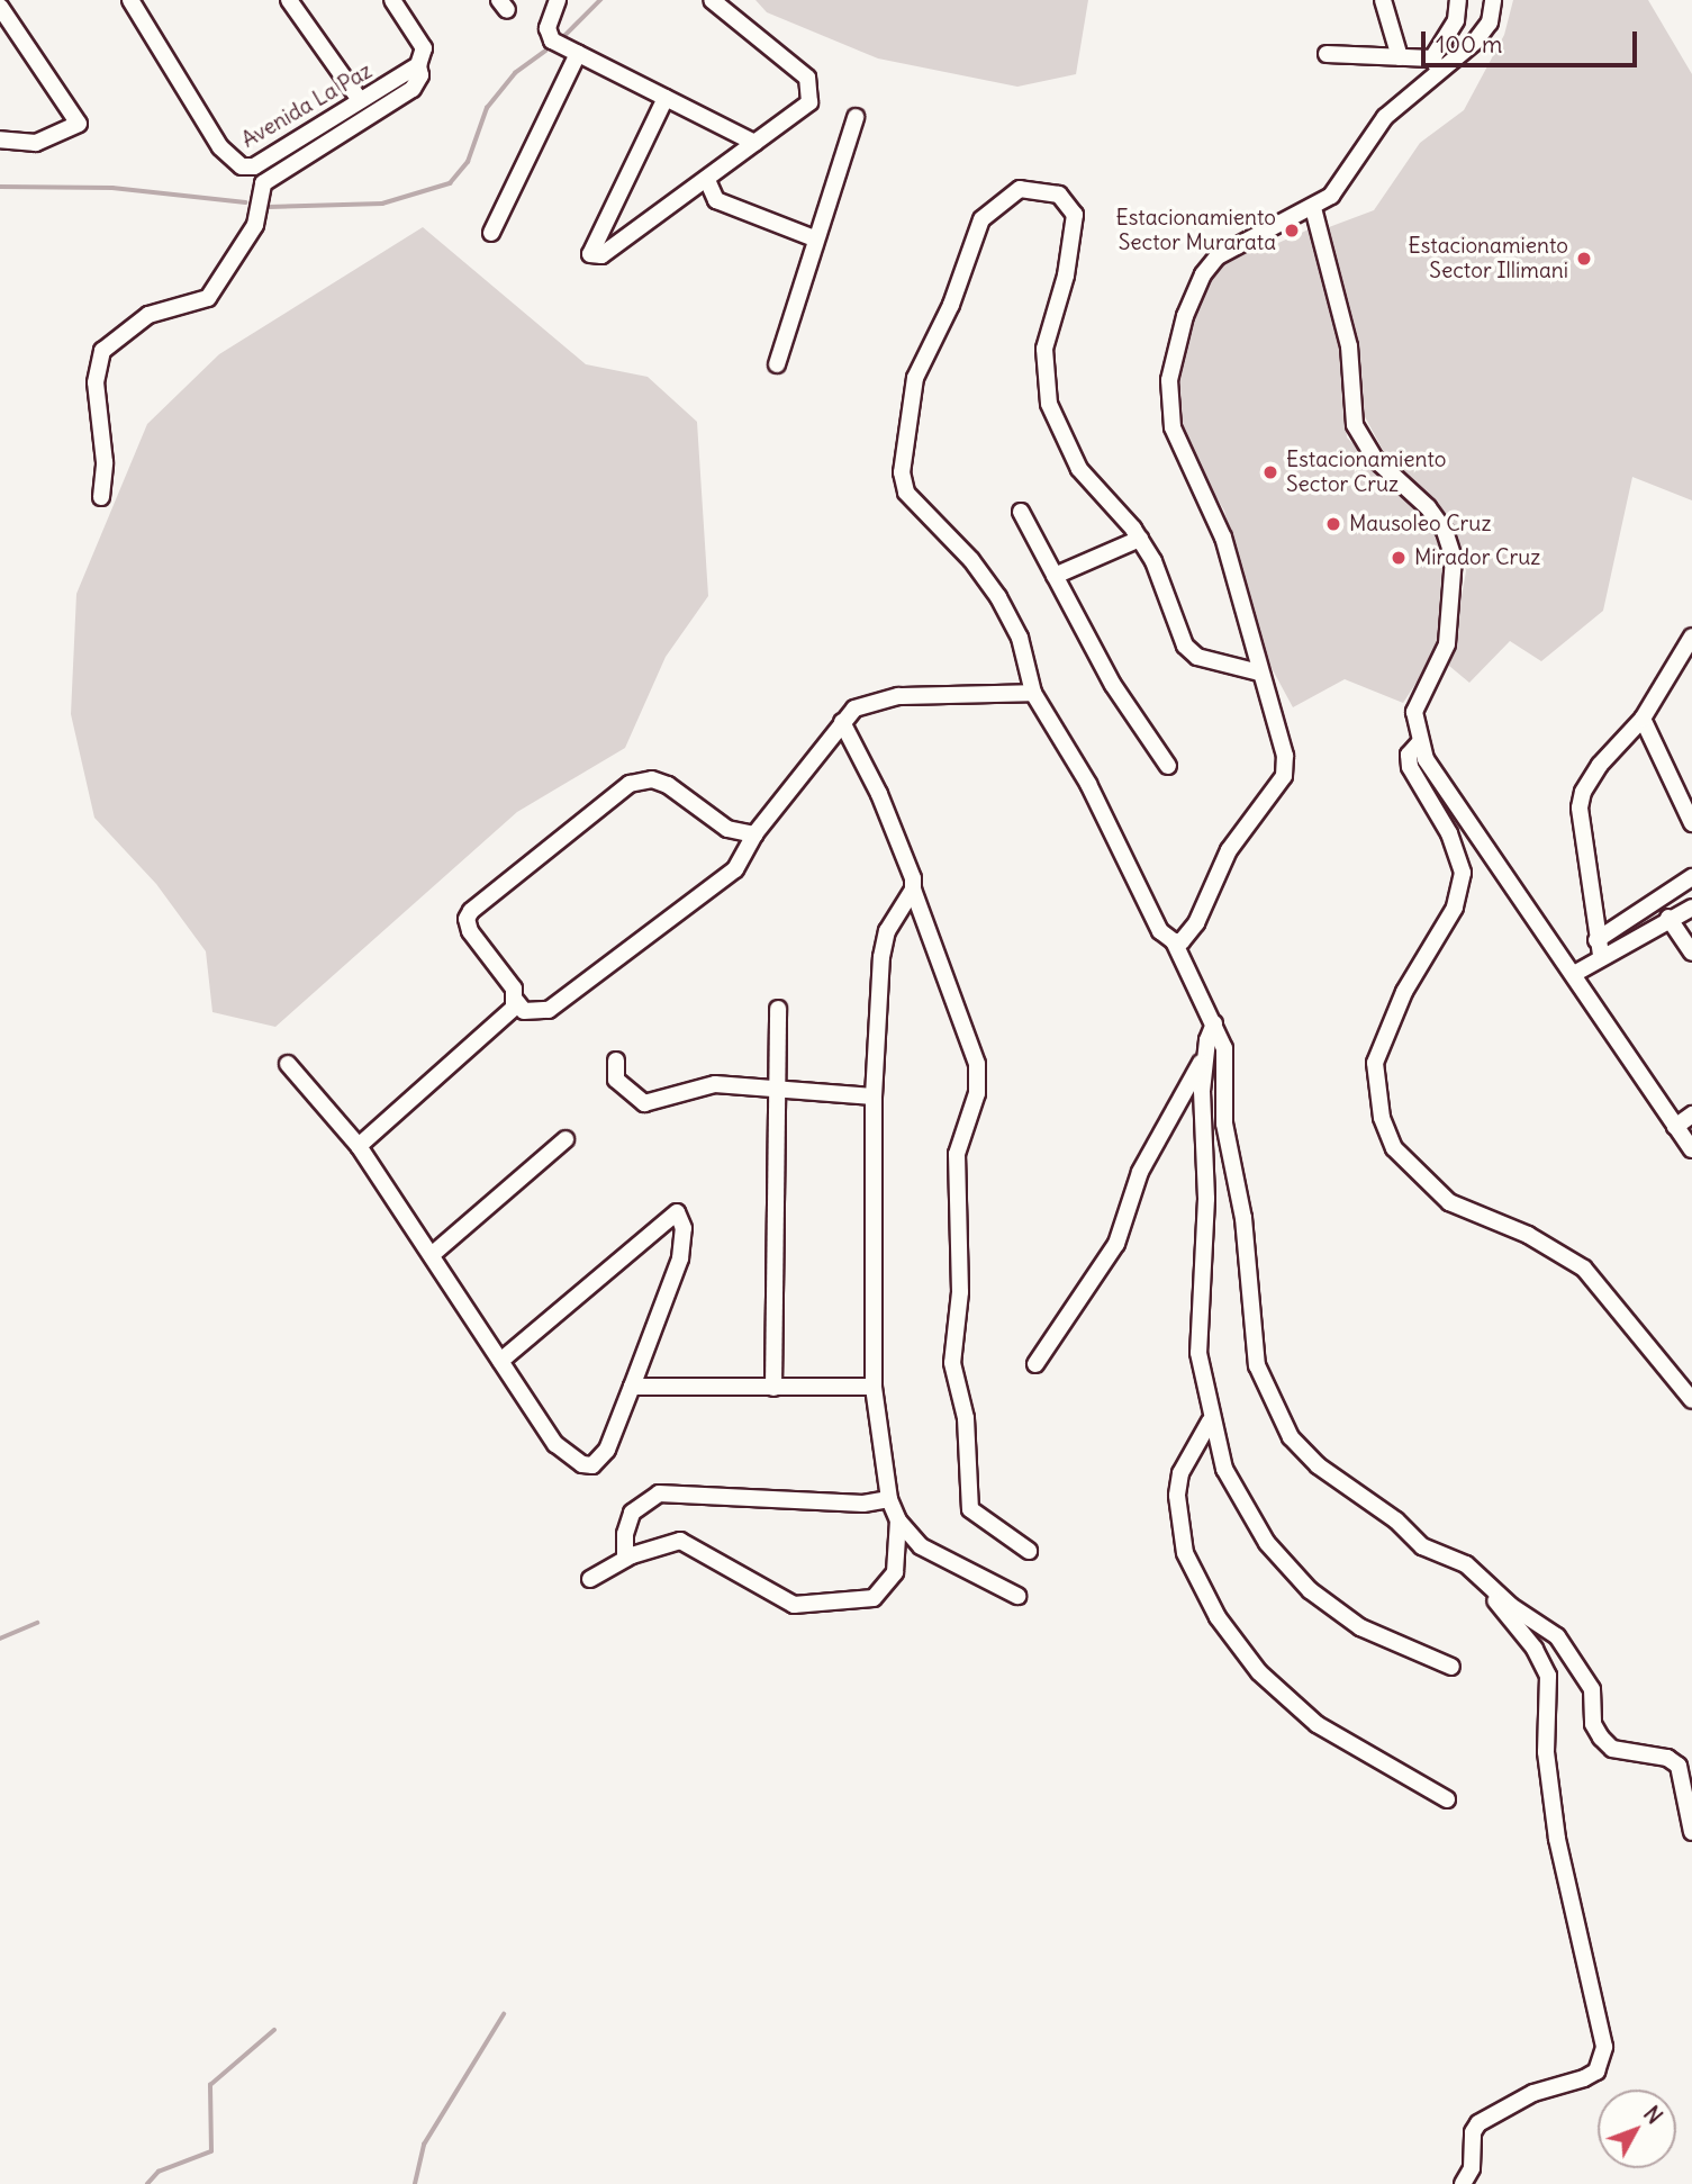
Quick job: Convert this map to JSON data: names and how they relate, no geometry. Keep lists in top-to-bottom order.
{
  "streets": {
    "street": ["Avenida La Paz"]
  },
  "places": [
    "Estacionamiento Sector Murarata",
    "Estacionamiento Sector Illimani",
    "Estacionamiento Sector Cruz",
    "Mausoleo Cruz",
    "Mirador Cruz"
  ],
  "scale_bar": "100 m",
  "north": "top right"
}
